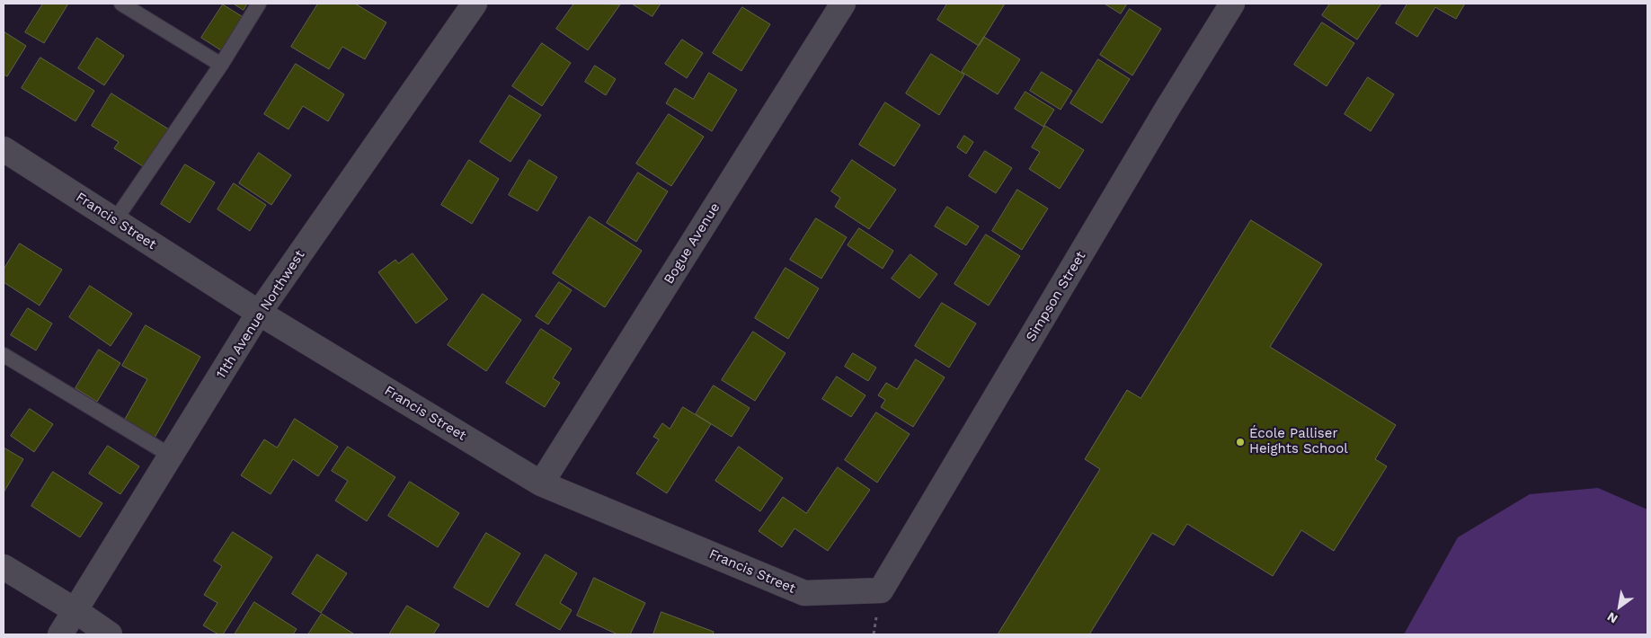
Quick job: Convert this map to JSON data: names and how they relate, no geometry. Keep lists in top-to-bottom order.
{
  "streets": {
    "street": [
      "Francis Street",
      "Bogue Avenue",
      "Simpson Street",
      "11th Avenue Northwest"
    ]
  },
  "crossings": [
    ["Francis Street", "Bogue Avenue"],
    ["Francis Street", "Simpson Street"],
    ["Francis Street", "11th Avenue Northwest"]
  ],
  "places": ["École Palliser Heights School"],
  "north": "bottom left"
}
